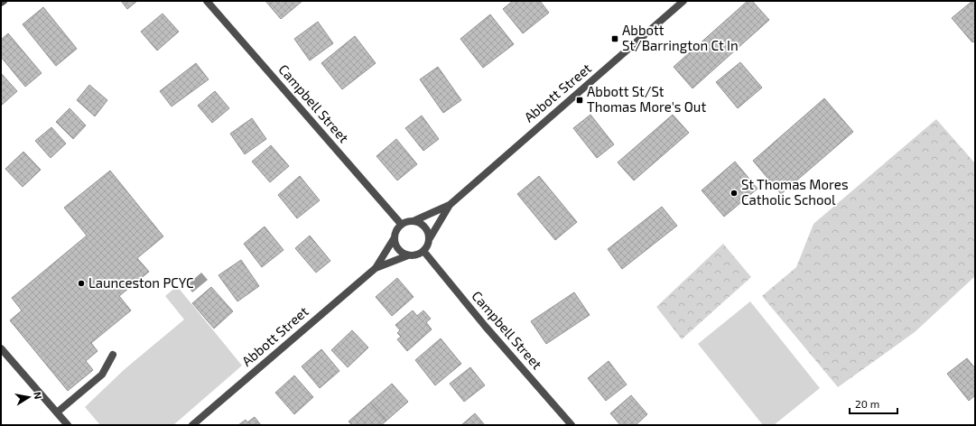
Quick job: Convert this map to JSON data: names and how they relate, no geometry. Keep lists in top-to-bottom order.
{
  "streets": {
    "street": ["Abbott Street", "Campbell Street"]
  },
  "crossings": [
    ["Abbott Street", "Campbell Street"]
  ],
  "places": {
    "transit": ["Abbott St/Barrington Ct In", "Abbott St/St Thomas More's Out"],
    "other": ["St Thomas Mores Catholic School", "Launceston PCYC"]
  },
  "scale_bar": "20 m",
  "north": "right"
}
